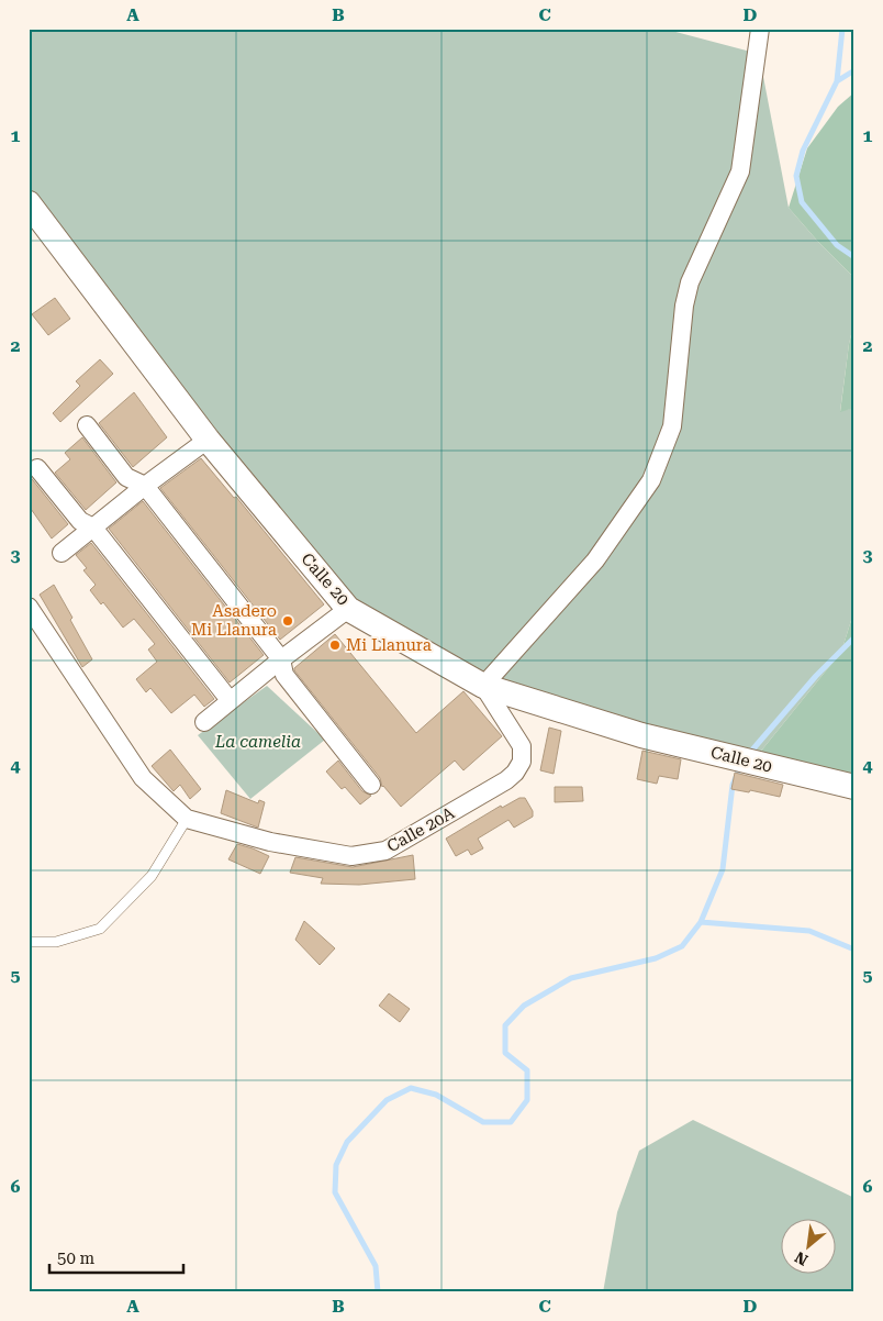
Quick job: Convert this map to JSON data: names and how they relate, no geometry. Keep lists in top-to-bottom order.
{
  "streets": {
    "main road": ["Calle 20"],
    "street": ["Calle 20A"]
  },
  "crossings": [
    ["Calle 20", "Calle 20A"]
  ],
  "parks": ["La camelia"],
  "places": ["Asadero Mi Llanura", "Mi Llanura"],
  "scale_bar": "50 m",
  "north": "bottom left",
  "grid": {
    "columns": [
      "A",
      "B",
      "C",
      "D"
    ],
    "rows": [
      "1",
      "2",
      "3",
      "4",
      "5",
      "6"
    ]
  }
}
